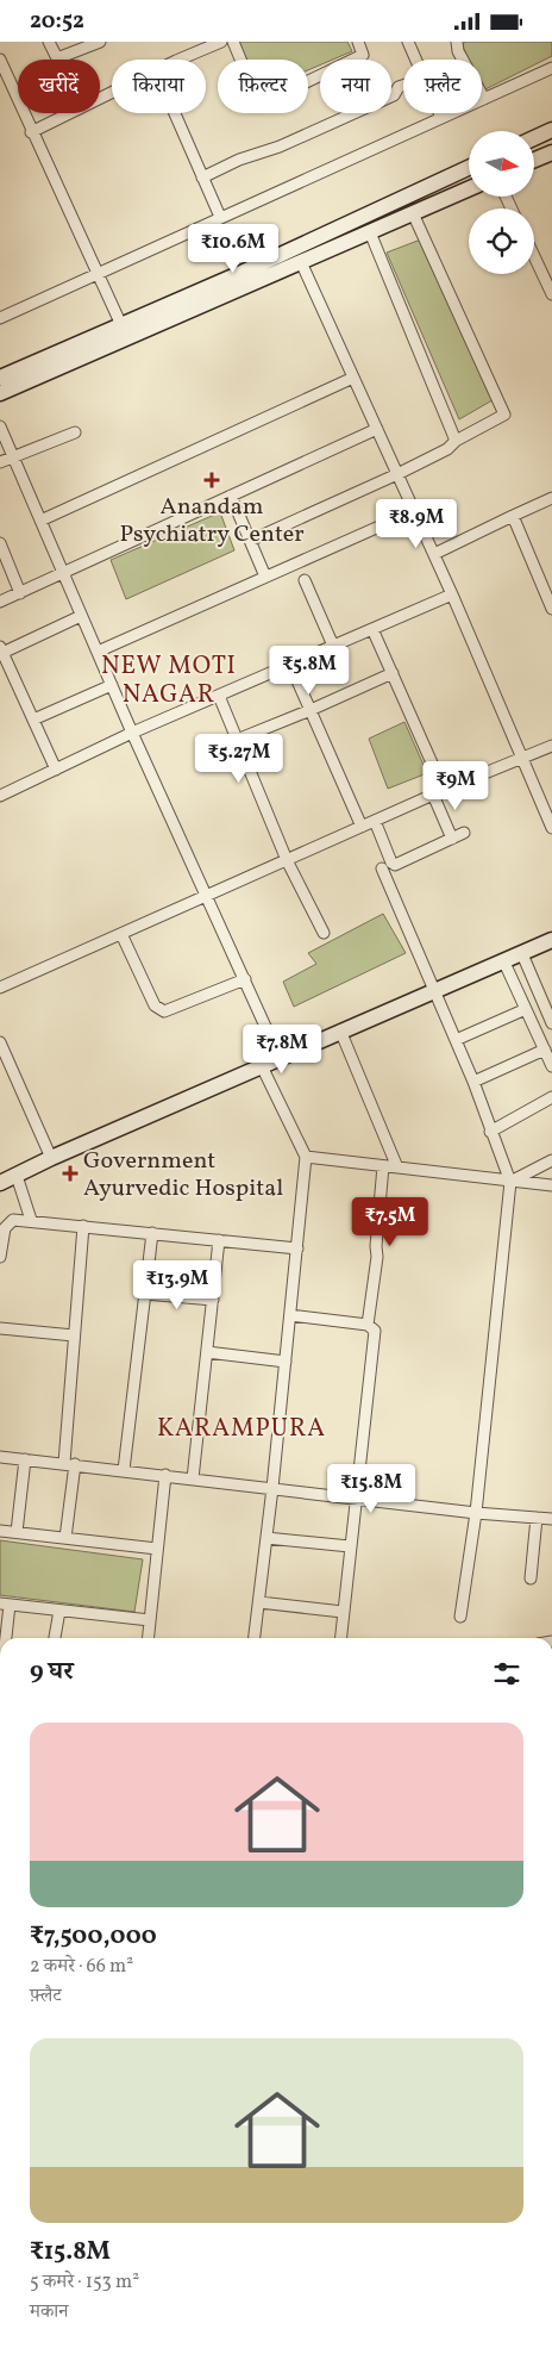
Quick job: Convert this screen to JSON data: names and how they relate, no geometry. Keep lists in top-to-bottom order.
{
  "districts": ["NEW MOTI NAGAR", "KARAMPURA"],
  "places": {
    "health": ["Anandam Psychiatry Center", "Government Ayurvedic Hospital"]
  },
  "north": "right",
  "page": {
    "status": "20:52",
    "chip": [
      "खरीदें",
      "किराया",
      "फ़िल्टर",
      "नया",
      "फ़्लैट"
    ],
    "price": [
      "₹10.6M",
      "₹8.9M",
      "₹5.8M",
      "₹5.27M",
      "₹9M",
      "₹7.8M",
      "₹7.5M",
      "₹13.9M",
      "₹15.8M"
    ],
    "heading": "9 घर",
    "list": [
      {
        "name": "₹7,500,000",
        "note": "2 कमरे · 66 m² · फ़्लैट"
      },
      {
        "name": "₹15.8M",
        "note": "5 कमरे · 153 m² · मकान"
      }
    ]
  }
}
